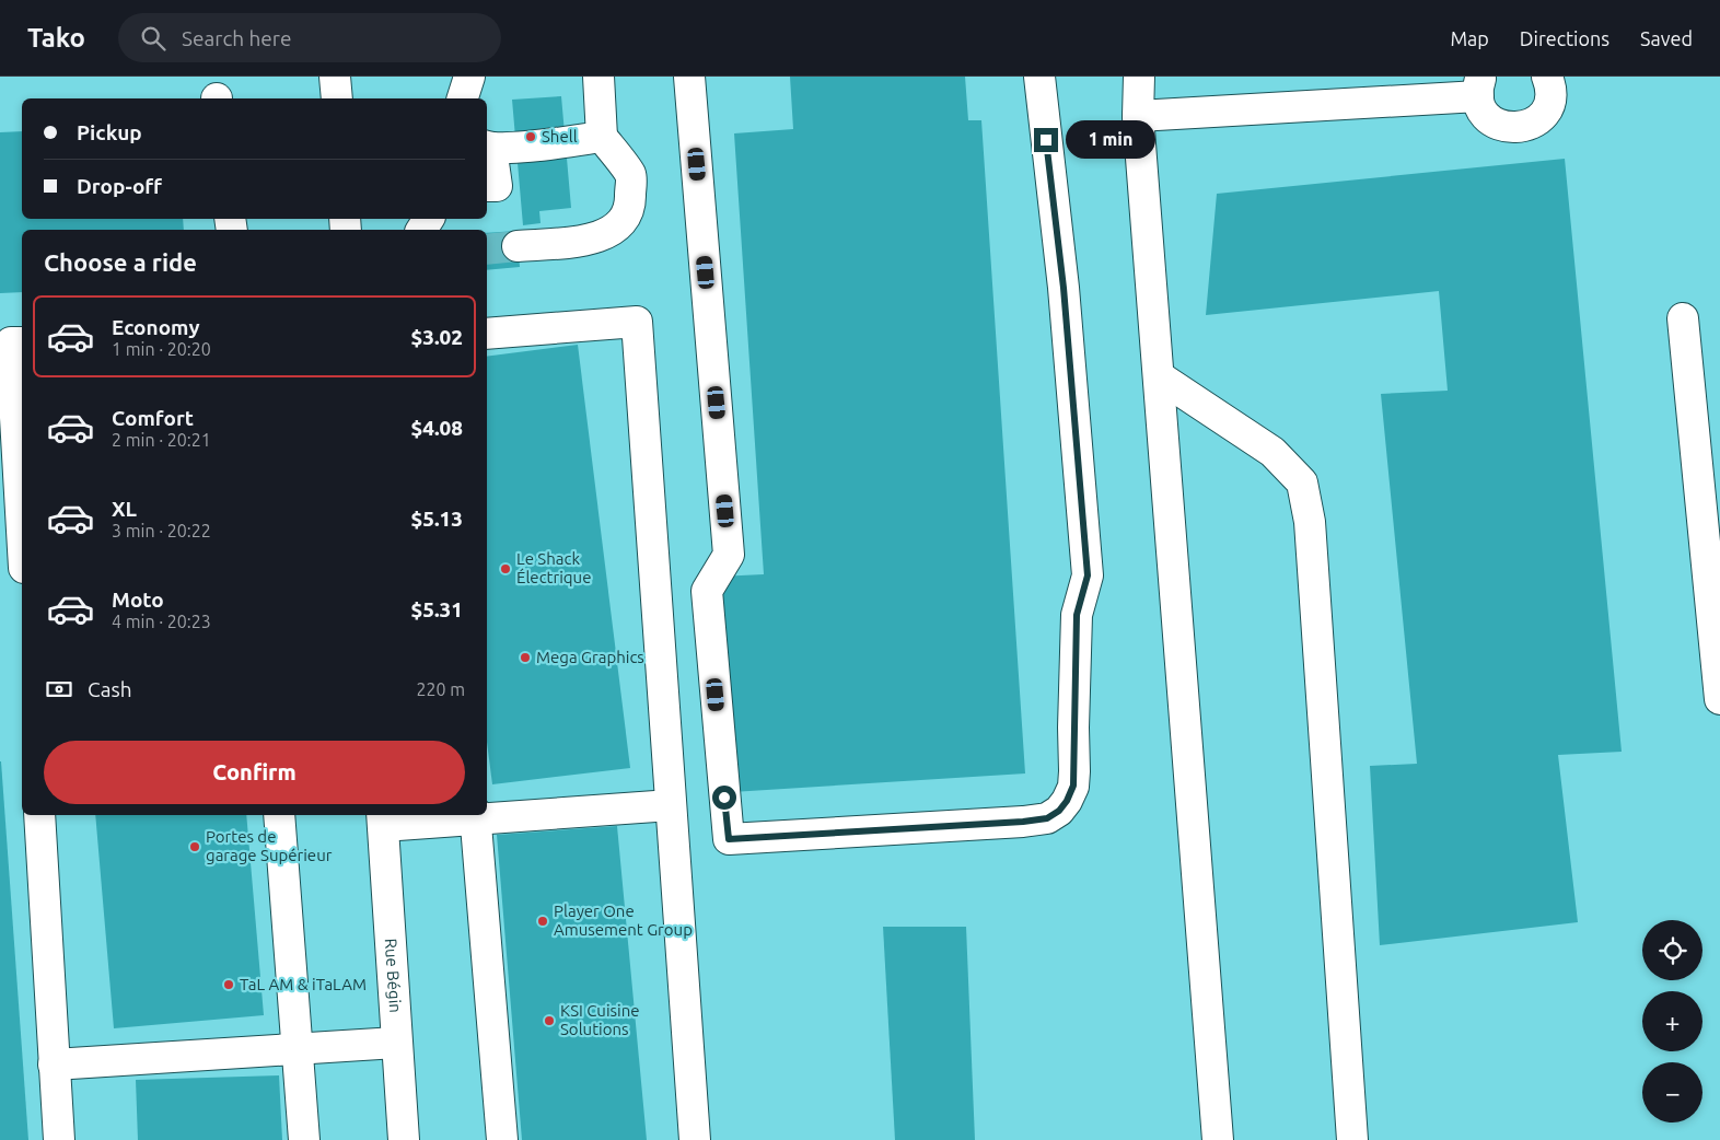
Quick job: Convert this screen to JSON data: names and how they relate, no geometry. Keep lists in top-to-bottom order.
{
  "streets": {
    "street": ["Rue Bégin"]
  },
  "places": [
    "Shell",
    "Le Shack Électrique",
    "Mega Graphics",
    "Portes de garage Supérieur",
    "Player One Amusement Group",
    "TaL AM & iTaLAM",
    "KSI Cuisine Solutions"
  ],
  "page": {
    "header": "Tako",
    "search": "Search here",
    "nav": ["Map", "Directions", "Saved"],
    "banner": ["Pickup", "Drop-off"],
    "bubble": "1 min",
    "heading": "Choose a ride",
    "list": [
      {
        "name": "Economy",
        "note": "1 min · 20:20",
        "value": "$3.02"
      },
      {
        "name": "Comfort",
        "note": "2 min · 20:21",
        "value": "$4.08"
      },
      {
        "name": "XL",
        "note": "3 min · 20:22",
        "value": "$5.13"
      },
      {
        "name": "Moto",
        "note": "4 min · 20:23",
        "value": "$5.31"
      }
    ],
    "pay": ["Cash", "220 m"],
    "buttons": "Confirm",
    "map_buttons": ["+", "−"]
  }
}
